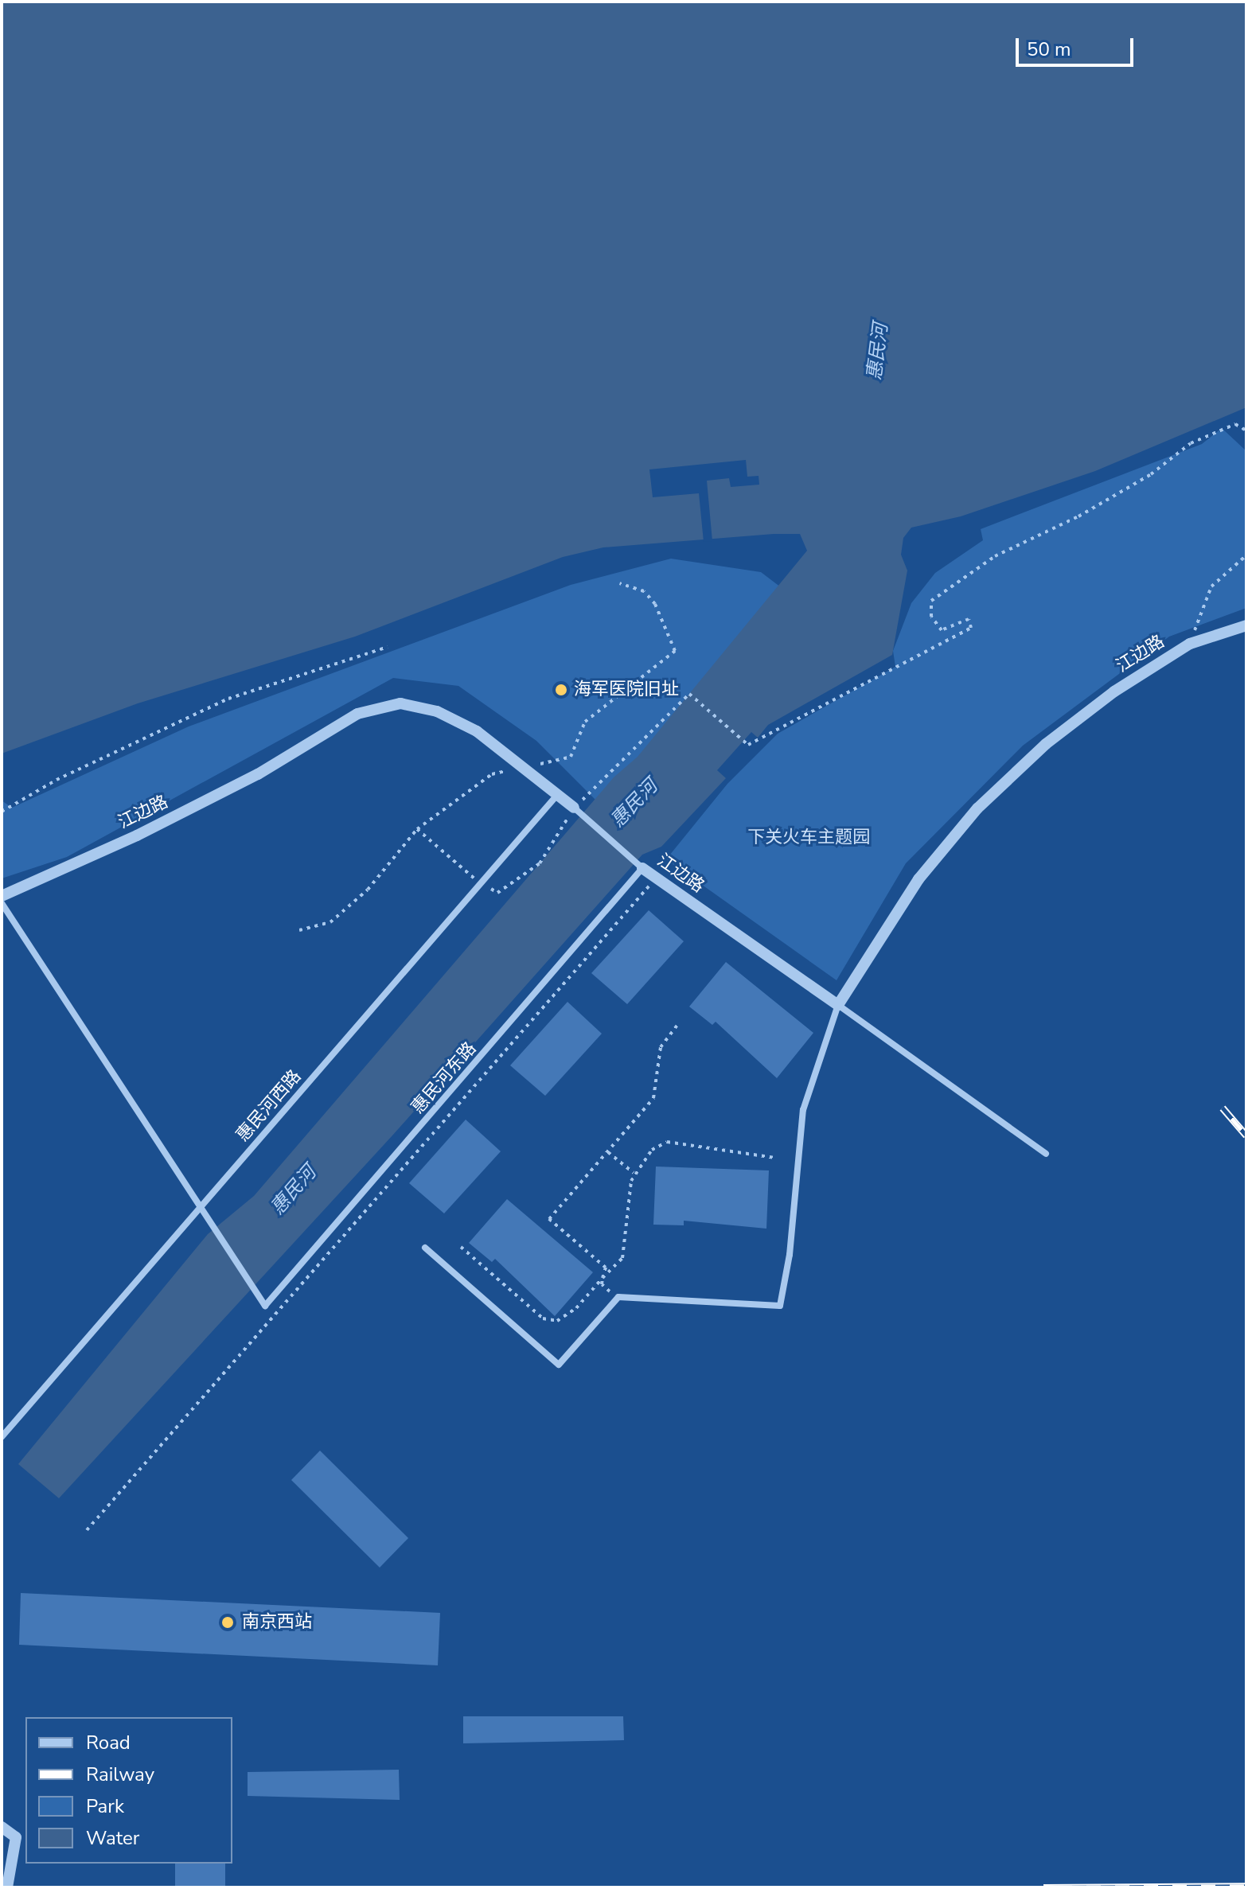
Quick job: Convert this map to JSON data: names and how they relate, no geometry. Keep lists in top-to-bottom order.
{
  "streets": {
    "street": ["江边路", "惠民河东路", "惠民河西路"]
  },
  "crossings": [
    ["江边路", "惠民河东路"],
    ["惠民河东路", "惠民河西路"]
  ],
  "water": ["惠民河"],
  "parks": ["下关火车主题园"],
  "places": ["海军医院旧址", "南京西站"],
  "legend": [
    "Road",
    "Railway",
    "Park",
    "Water"
  ],
  "scale_bar": "50 m"
}
